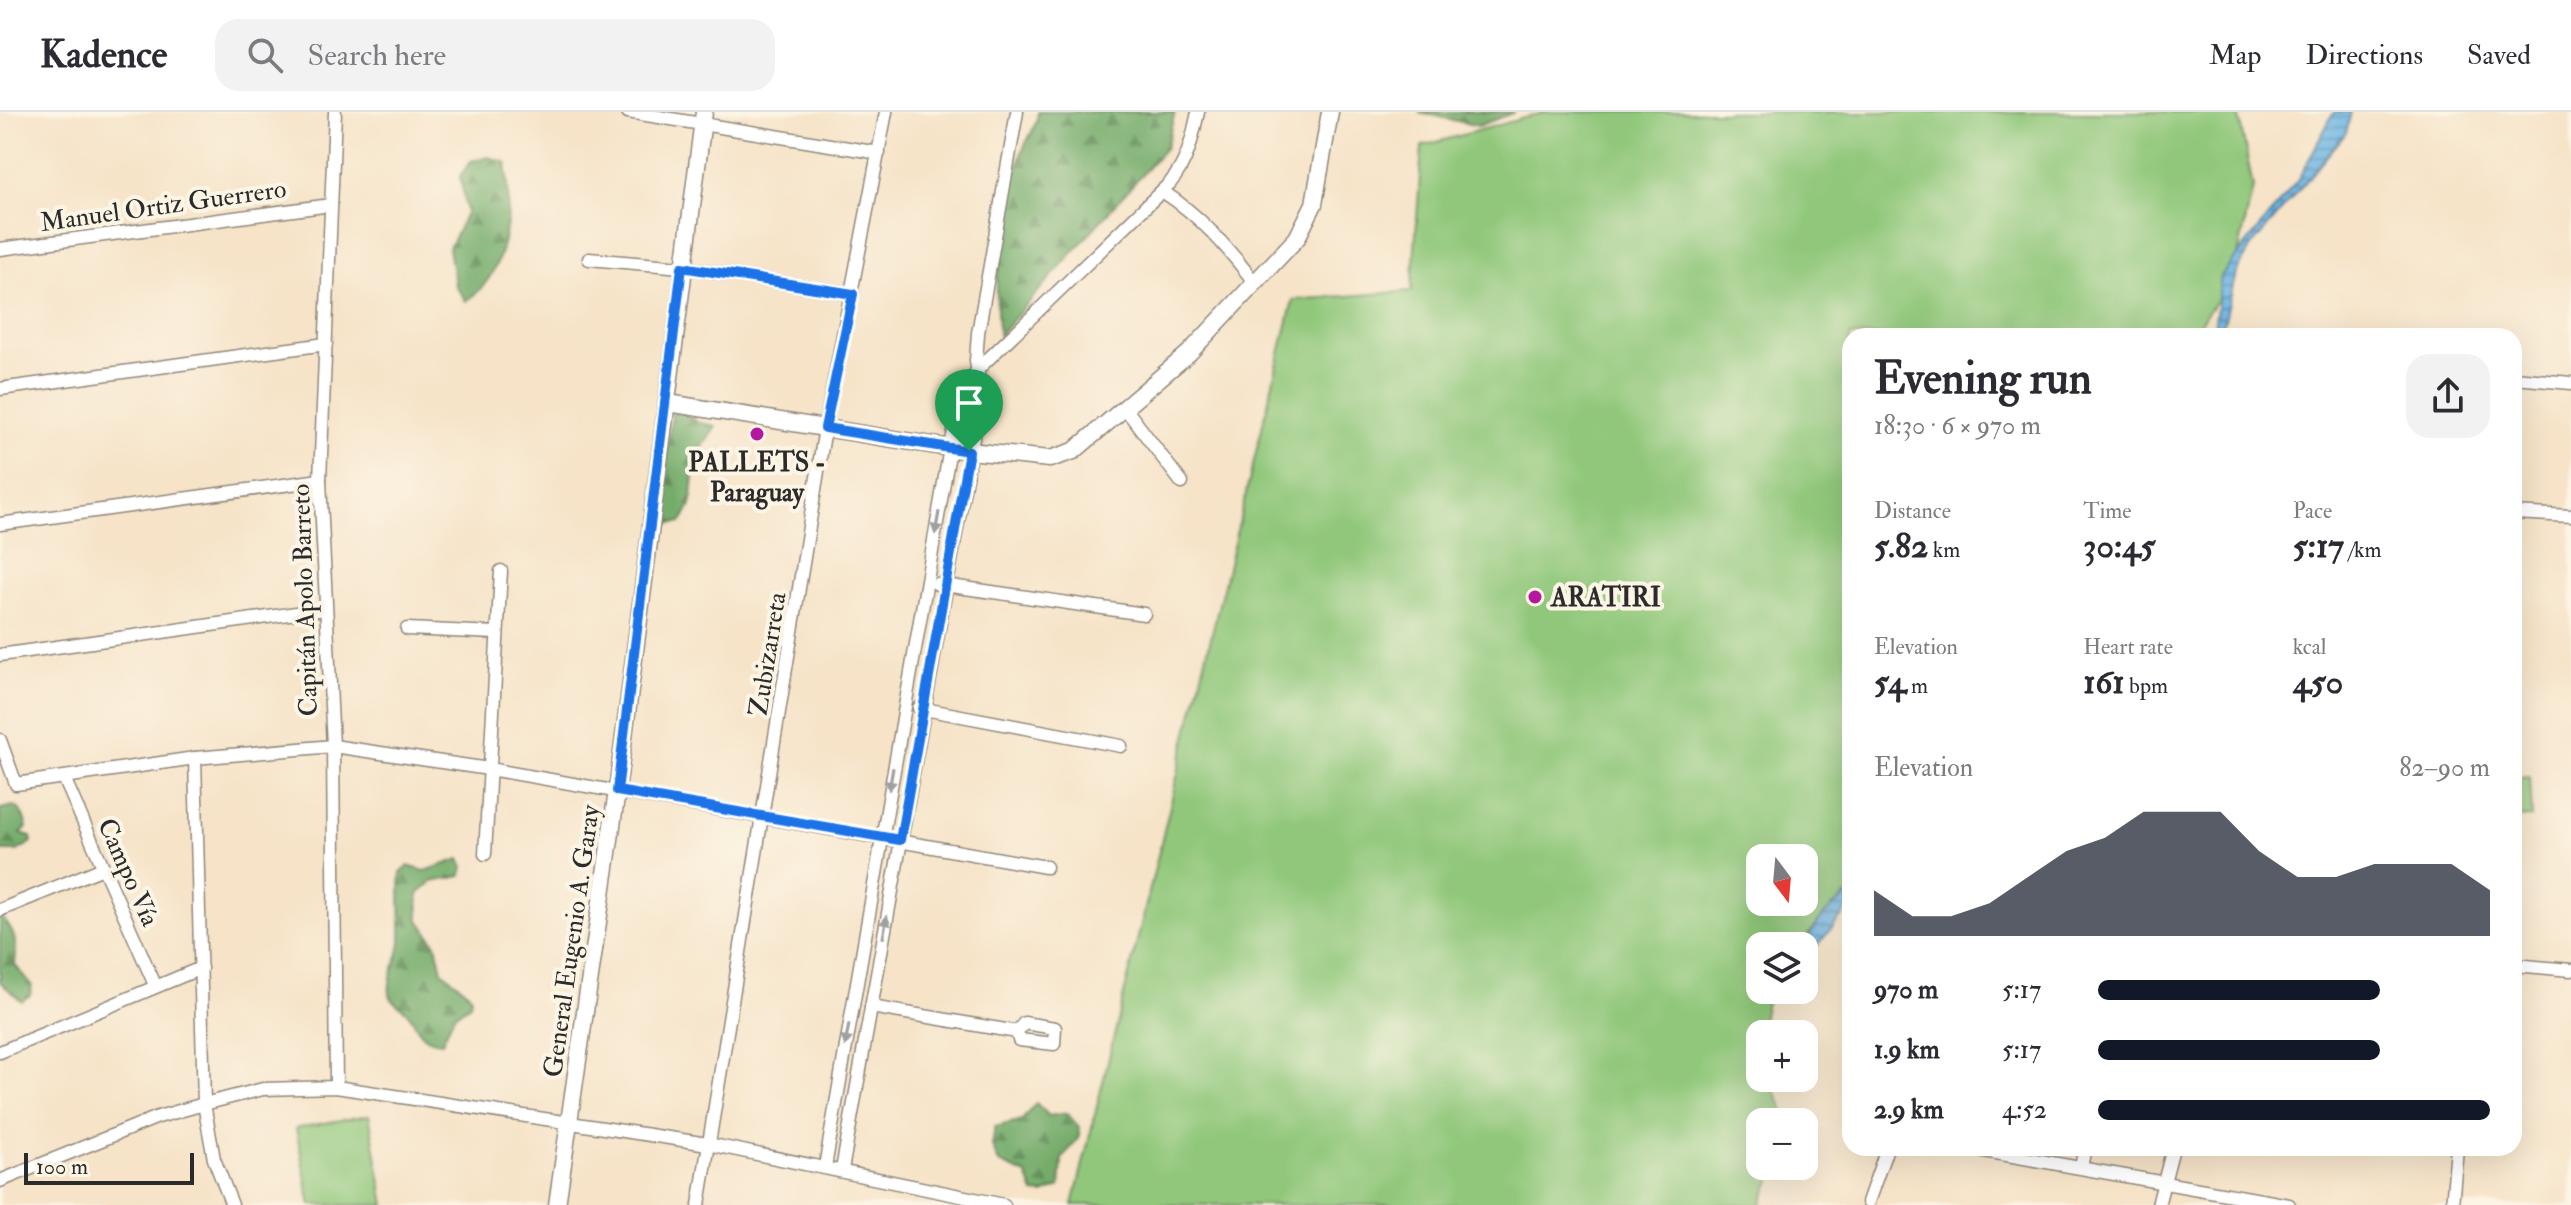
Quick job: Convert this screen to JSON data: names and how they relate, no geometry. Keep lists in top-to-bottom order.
{
  "streets": {
    "street": [
      "Manuel Ortiz Guerrero",
      "Capitán Apolo Barreto",
      "Zubizarreta",
      "Campo Vía",
      "General Eugenio A. Garay"
    ]
  },
  "crossings": [
    ["Manuel Ortiz Guerrero", "Capitán Apolo Barreto"]
  ],
  "places": ["PALLETS - Paraguay", "ARATIRI"],
  "scale_bar": "100 m",
  "north": "bottom",
  "page": {
    "header": "Kadence",
    "search": "Search here",
    "nav": ["Map", "Directions", "Saved"],
    "heading": ["Evening run", "18:30 · 6 × 970 m"],
    "stats": [
      ["Distance", "5.82 km"],
      ["Time", "30:45"],
      ["Pace", "5:17 /km"],
      ["Elevation", "54 m"],
      ["Heart rate", "161 bpm"],
      ["kcal", "450"]
    ],
    "chart": ["Elevation", "82–90 m"],
    "map_buttons": ["+", "−"],
    "list": [
      {
        "name": "970 m",
        "note": "5:17"
      },
      {
        "name": "1.9 km",
        "note": "5:17"
      },
      {
        "name": "2.9 km",
        "note": "4:52"
      }
    ],
    "scale": "100 m"
  }
}
